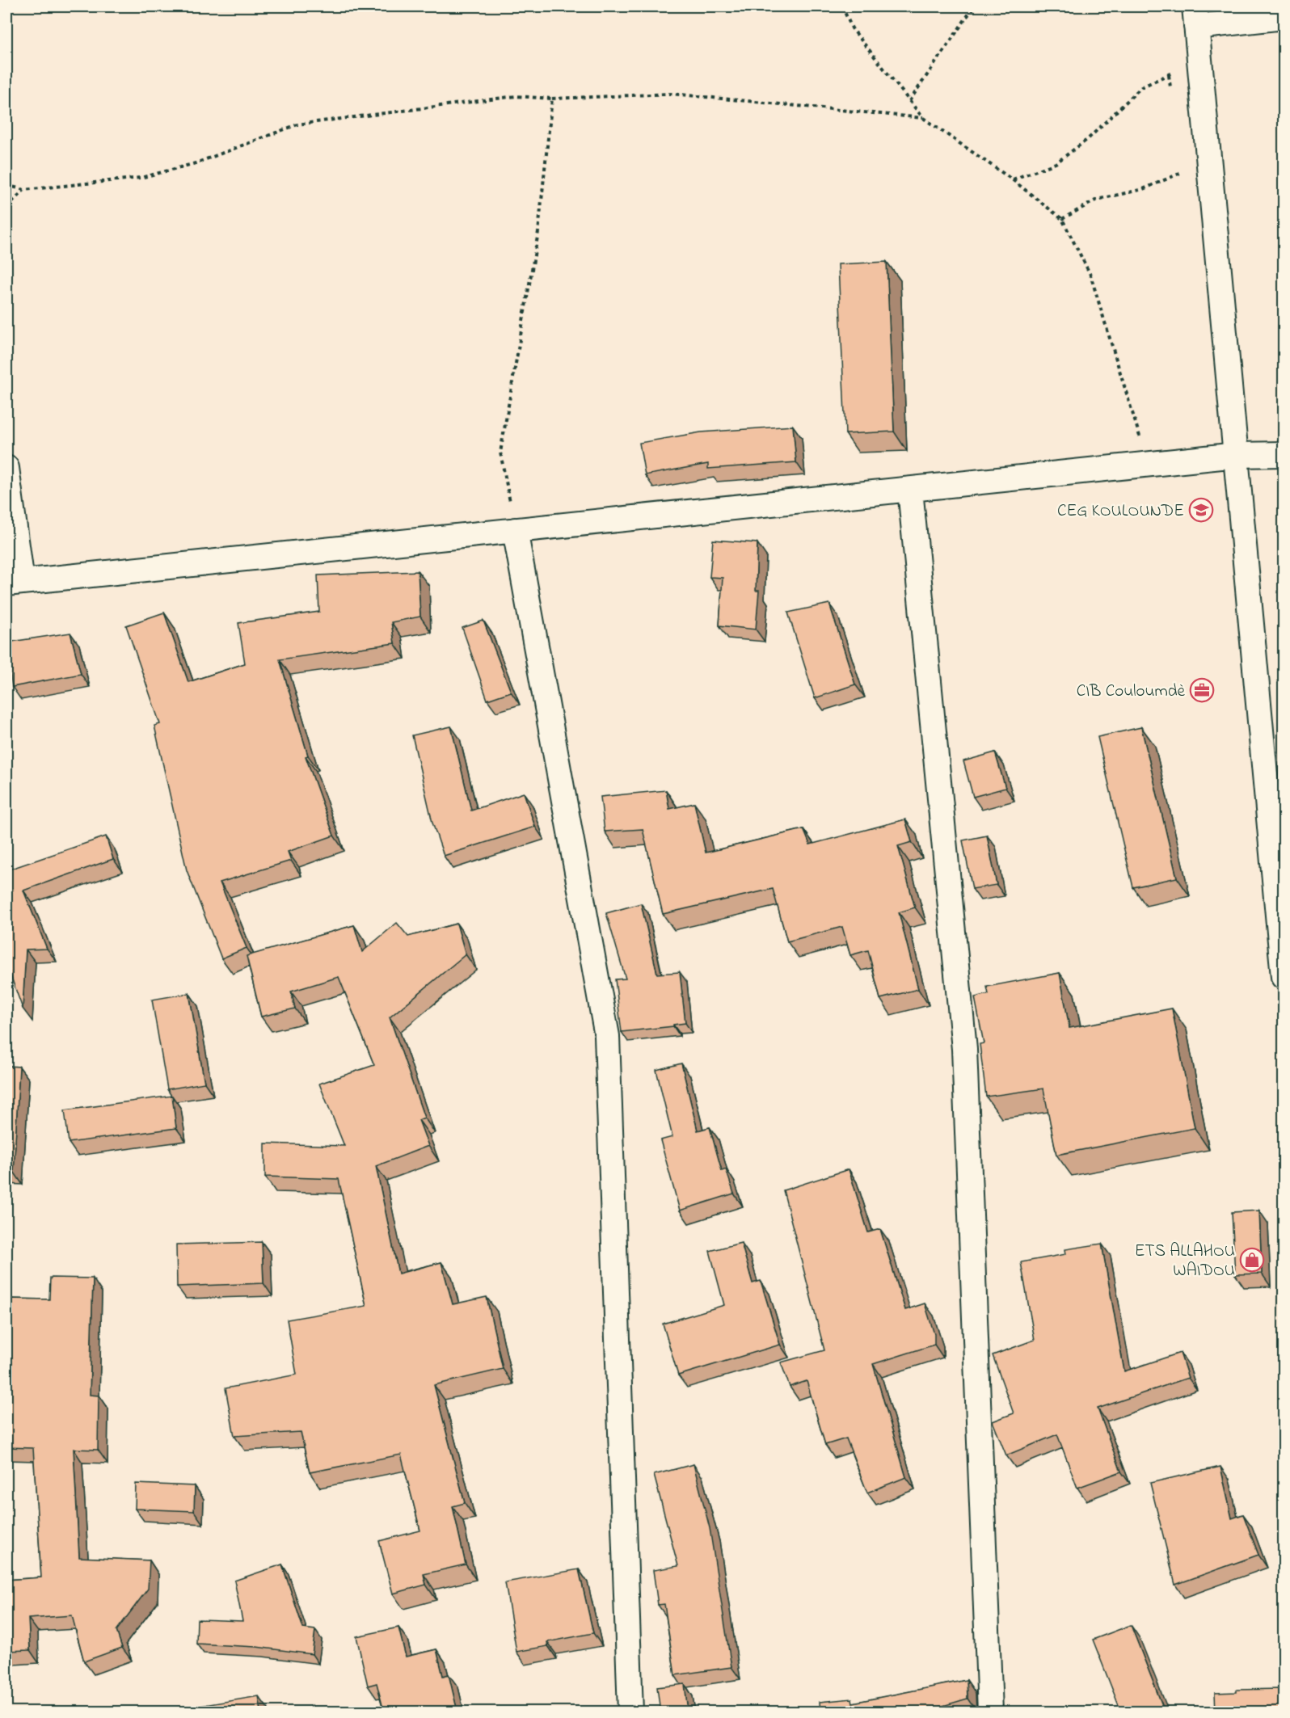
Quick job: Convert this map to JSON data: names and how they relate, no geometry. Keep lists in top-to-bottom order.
{
  "places": {
    "school or university": ["CEG KOULOUNDE"],
    "office": ["CIB Couloumdè"],
    "shop": ["ETS ALLAHOU WAIDOU"]
  }
}
